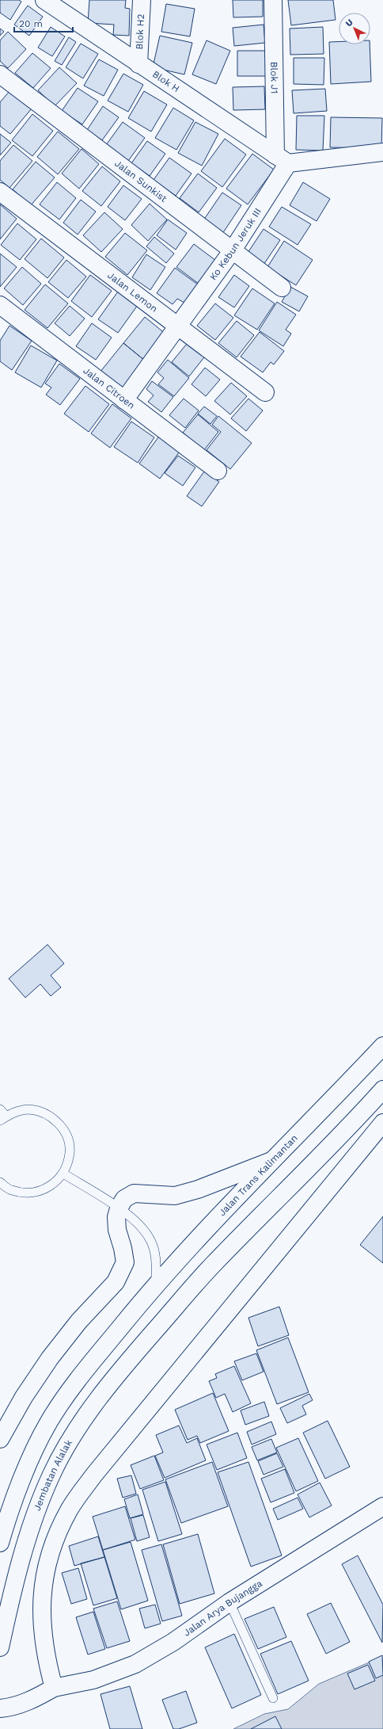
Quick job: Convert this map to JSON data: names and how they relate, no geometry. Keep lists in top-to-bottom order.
{
  "streets": {
    "main road": [
      "Blok H2",
      "Blok J1",
      "Blok H",
      "Jalan Sunkist",
      "Ko Kebun Jeruk III",
      "Jalan Lemon",
      "Jalan Citroen",
      "Jalan Trans Kalimantan",
      "Jembatan Alalak",
      "Jalan Arya Bujangga"
    ]
  },
  "crossings": [
    ["Blok H2", "Blok H"],
    ["Blok J1", "Blok H"],
    ["Blok J1", "Ko Kebun Jeruk III"],
    ["Blok H", "Ko Kebun Jeruk III"],
    ["Jalan Sunkist", "Ko Kebun Jeruk III"],
    ["Ko Kebun Jeruk III", "Jalan Lemon"],
    ["Ko Kebun Jeruk III", "Jalan Citroen"]
  ],
  "scale_bar": "20 m",
  "north": "top left"
}
